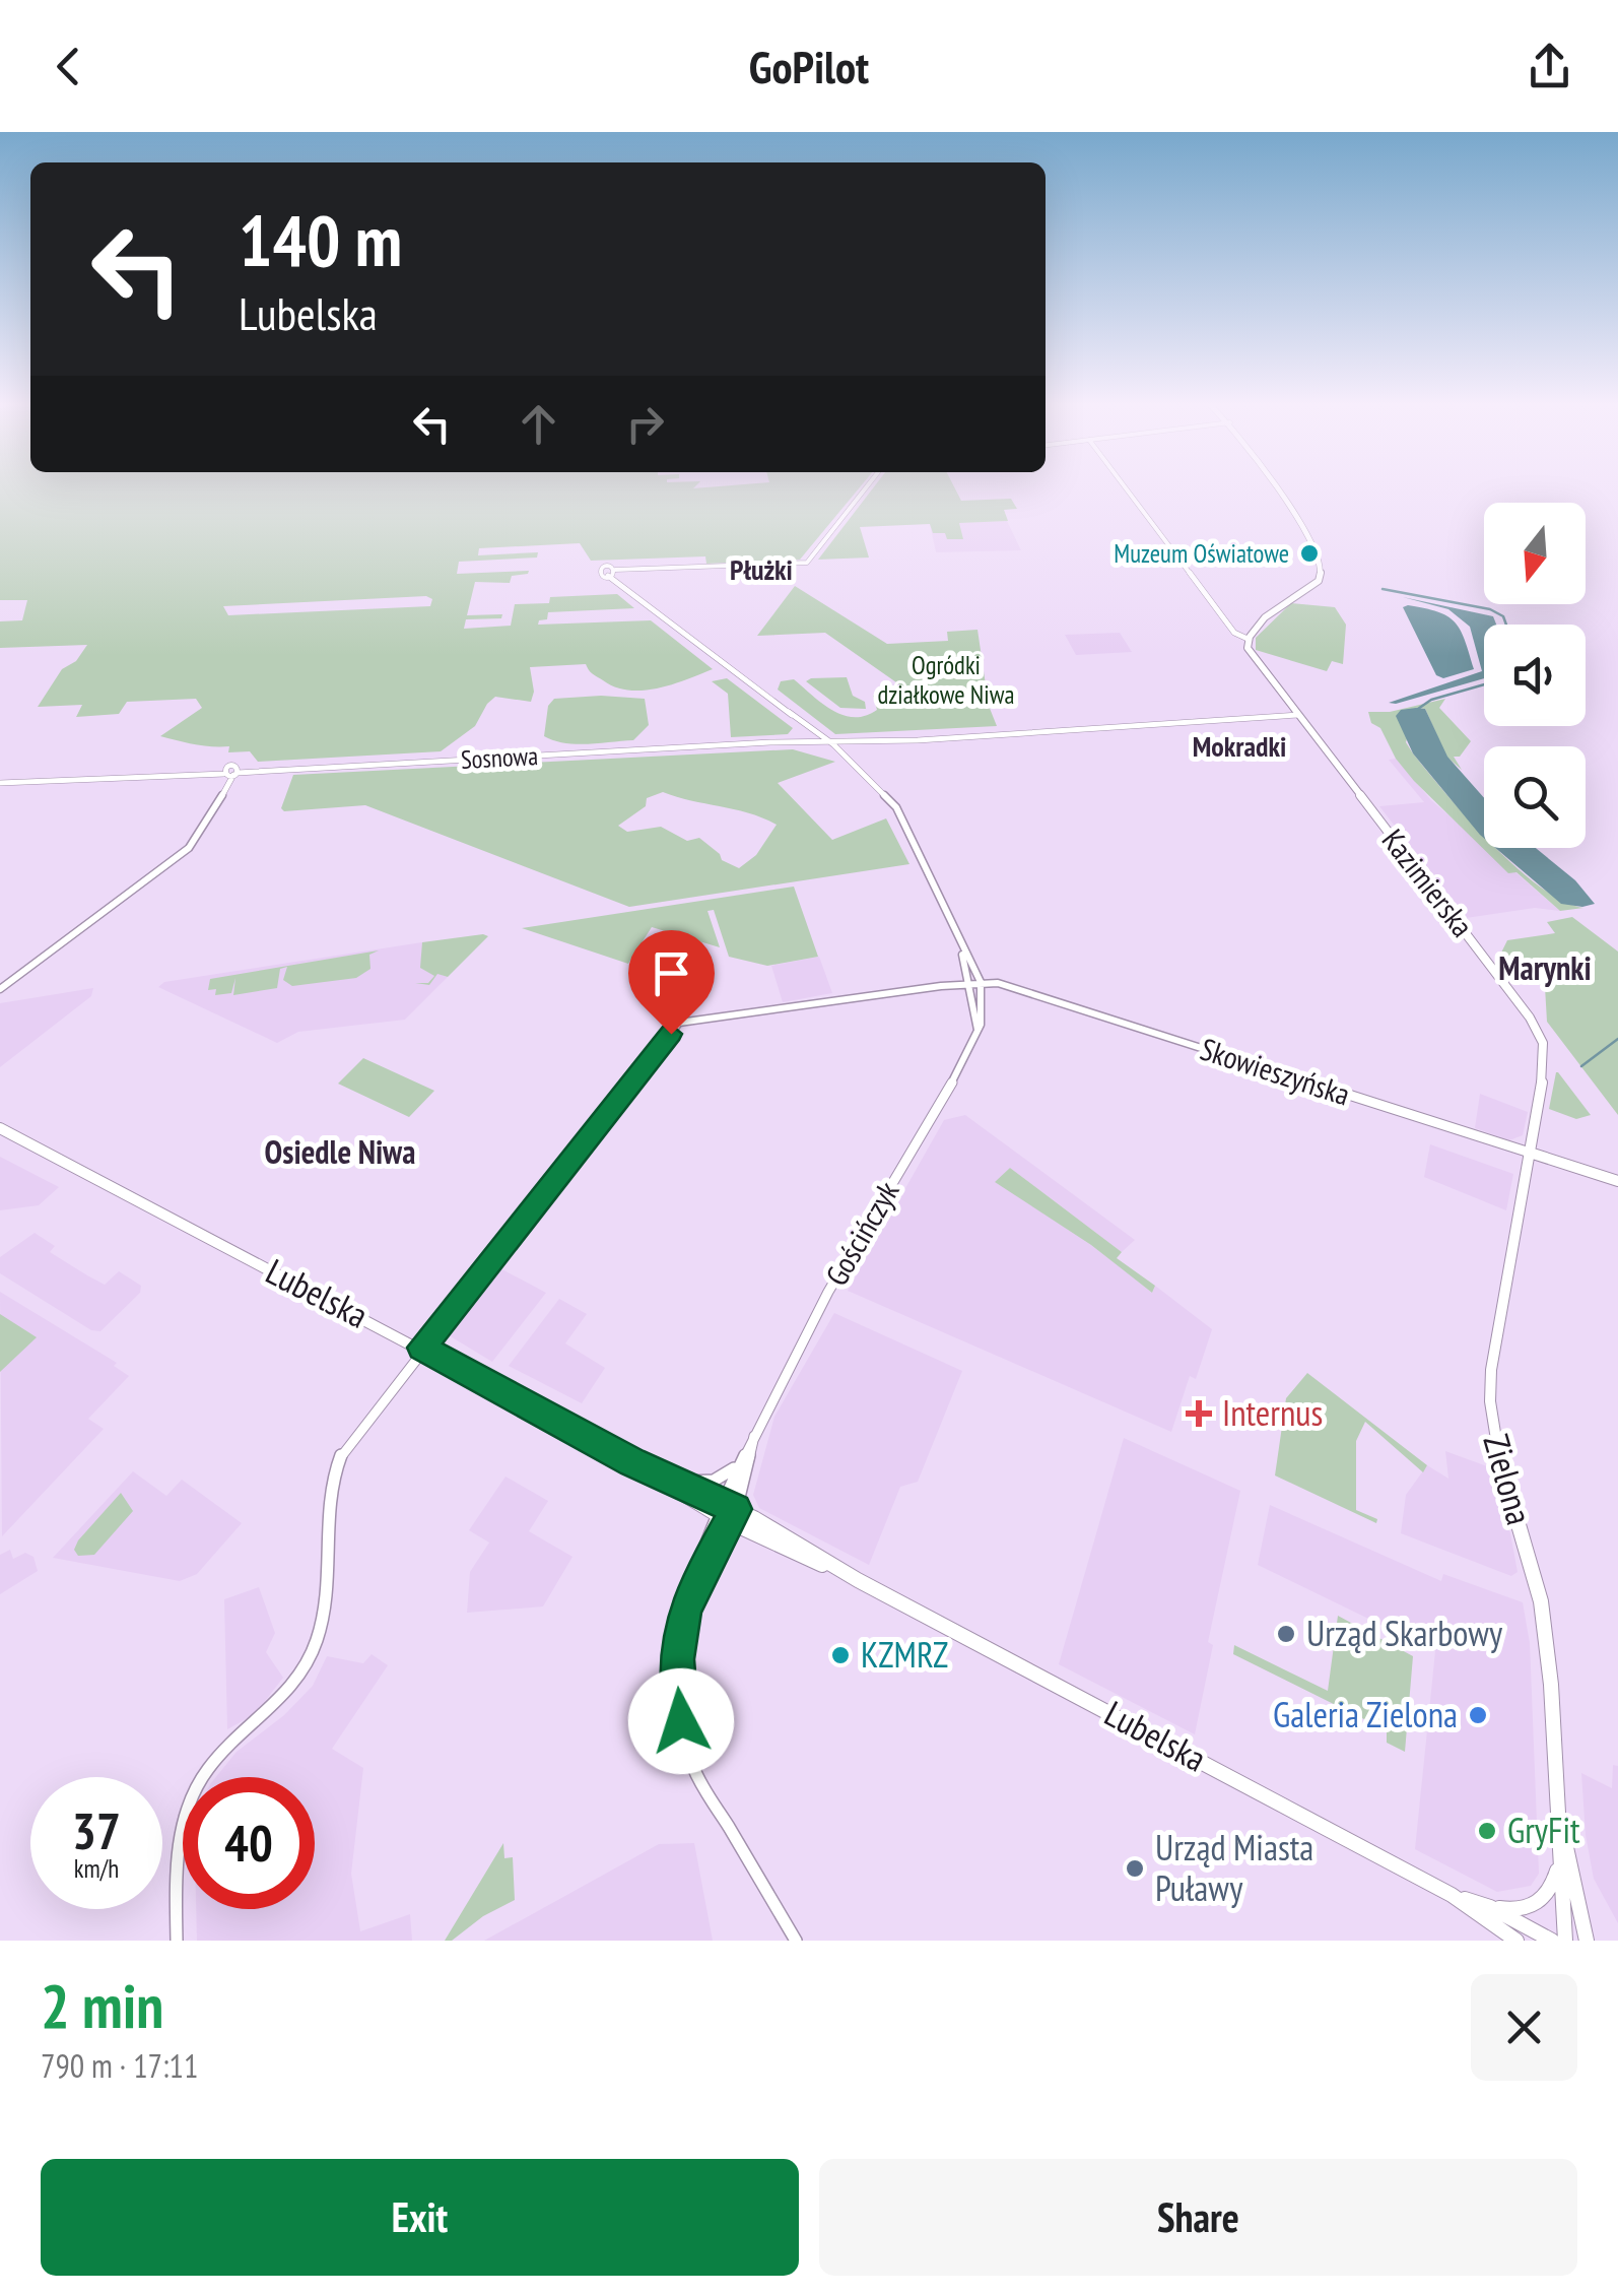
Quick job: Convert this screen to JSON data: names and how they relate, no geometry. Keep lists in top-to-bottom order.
{
  "streets": {
    "main road": ["Kazimierska", "Lubelska", "Zielona"],
    "street": ["Sosnowa", "Skowieszyńska", "Gościńczyk"]
  },
  "crossings": [
    ["Kazimierska", "Skowieszyńska"],
    ["Kazimierska", "Zielona"],
    ["Skowieszyńska", "Gościńczyk"],
    ["Skowieszyńska", "Lubelska"],
    ["Skowieszyńska", "Zielona"],
    ["Gościńczyk", "Lubelska"]
  ],
  "districts": [
    "Płużki",
    "Mokradki",
    "Marynki",
    "Osiedle Niwa"
  ],
  "parks": ["Ogródki działkowe Niwa"],
  "places": {
    "other": [
      "Muzeum Oświatowe",
      "Urząd Skarbowy",
      "KZMRZ",
      "Galeria Zielona",
      "GryFit",
      "Urząd Miasta Puławy"
    ],
    "health": ["Internus"]
  },
  "north": "bottom",
  "page": {
    "header": "GoPilot",
    "turn": ["140 m", "Lubelska"],
    "speed": "37 km/h",
    "limit": "40",
    "heading": ["2 min", "790 m · 17:11"],
    "buttons": ["Exit", "Share"]
  }
}
